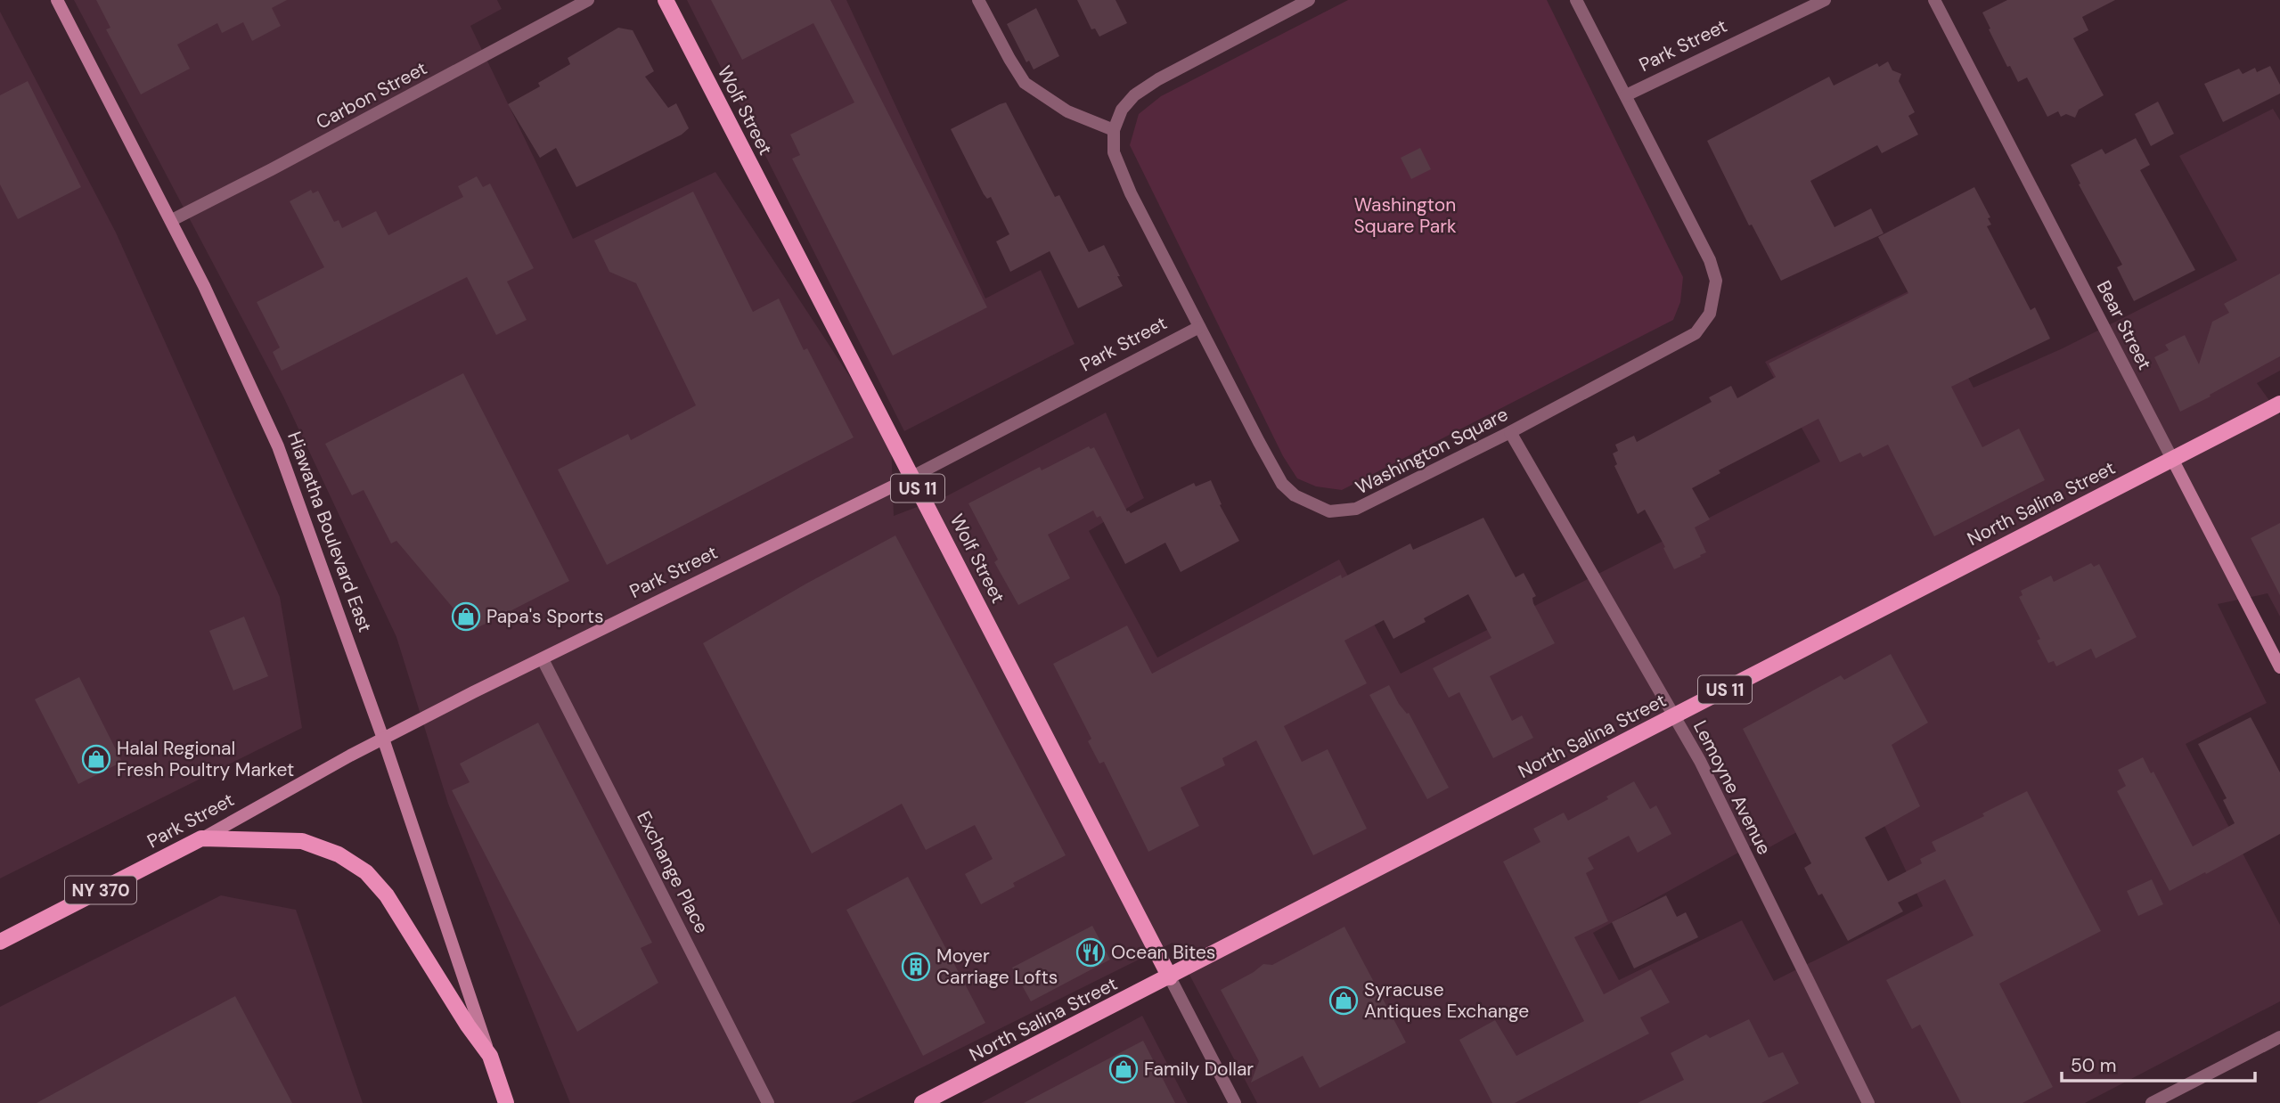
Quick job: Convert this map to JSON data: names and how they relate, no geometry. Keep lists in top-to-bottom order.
{
  "streets": {
    "main road": [
      "Park Street",
      "Wolf Street",
      "Bear Street",
      "US 11",
      "North Salina Street",
      "Hiawatha Boulevard East",
      "NY 370"
    ],
    "street": [
      "Carbon Street",
      "Washington Square",
      "Lemoyne Avenue",
      "Exchange Place"
    ]
  },
  "crossings": [
    ["Park Street", "Wolf Street"],
    ["Park Street", "Washington Square"],
    ["Park Street", "Hiawatha Boulevard East"],
    ["Park Street", "Exchange Place"],
    ["Carbon Street", "Hiawatha Boulevard East"],
    ["Wolf Street", "North Salina Street"],
    ["Bear Street", "North Salina Street"],
    ["Washington Square", "Lemoyne Avenue"],
    ["North Salina Street", "Lemoyne Avenue"]
  ],
  "parks": ["Washington Square Park"],
  "places": {
    "shop": [
      "Papa's Sports",
      "Halal Regional Fresh Poultry Market",
      "Syracuse Antiques Exchange",
      "Family Dollar"
    ],
    "restaurant": ["Ocean Bites"],
    "building": ["Moyer Carriage Lofts"]
  },
  "scale_bar": "50 m"
}
